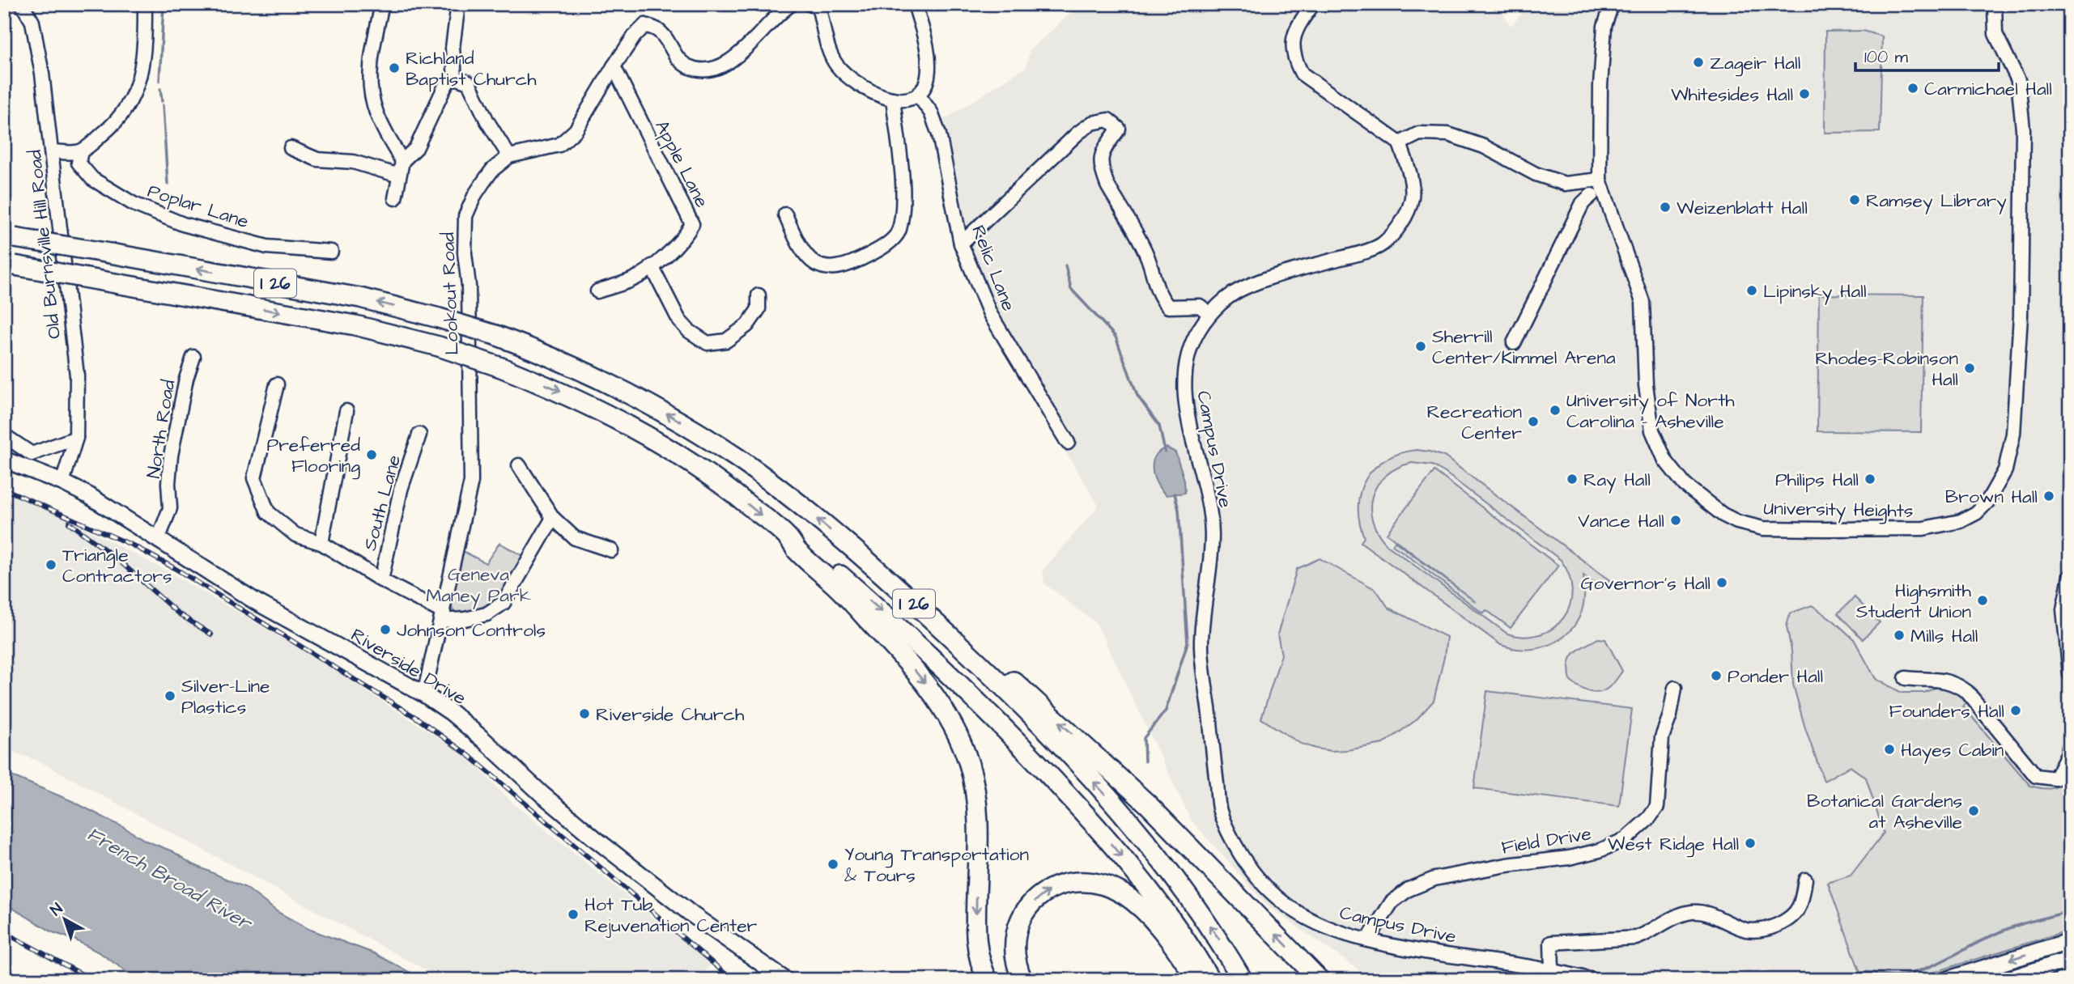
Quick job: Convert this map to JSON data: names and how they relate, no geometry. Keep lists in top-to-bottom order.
{
  "streets": {
    "highway": ["I 26"],
    "main road": ["Riverside Drive"],
    "street": [
      "Apple Lane",
      "Poplar Lane",
      "Old Burnsville Hill Road",
      "Relic Lane",
      "Lookout Road",
      "North Road",
      "Campus Drive",
      "South Lane",
      "University Heights",
      "Field Drive"
    ]
  },
  "crossings": [
    ["Old Burnsville Hill Road", "Riverside Drive"],
    ["Lookout Road", "Riverside Drive"],
    ["North Road", "Riverside Drive"],
    ["Campus Drive", "Field Drive"]
  ],
  "water": ["French Broad River"],
  "parks": ["Geneva Maney Park"],
  "places": [
    "Zageir Hall",
    "Richland Baptist Church",
    "Carmichael Hall",
    "Whitesides Hall",
    "Ramsey Library",
    "Weizenblatt Hall",
    "Lipinsky Hall",
    "Sherrill Center/Kimmel Arena",
    "Rhodes-Robinson Hall",
    "University of North Carolina - Asheville",
    "Recreation Center",
    "Preferred Flooring",
    "Ray Hall",
    "Philips Hall",
    "Brown Hall",
    "Vance Hall",
    "Triangle Contractors",
    "Governor's Hall",
    "Highsmith Student Union",
    "Johnson Controls",
    "Mills Hall",
    "Ponder Hall",
    "Silver-Line Plastics",
    "Founders Hall",
    "Riverside Church",
    "Hayes Cabin",
    "Botanical Gardens at Asheville",
    "West Ridge Hall",
    "Young Transportation & Tours",
    "Hot Tub Rejuvenation Center"
  ],
  "scale_bar": "100 m",
  "north": "top left"
}
